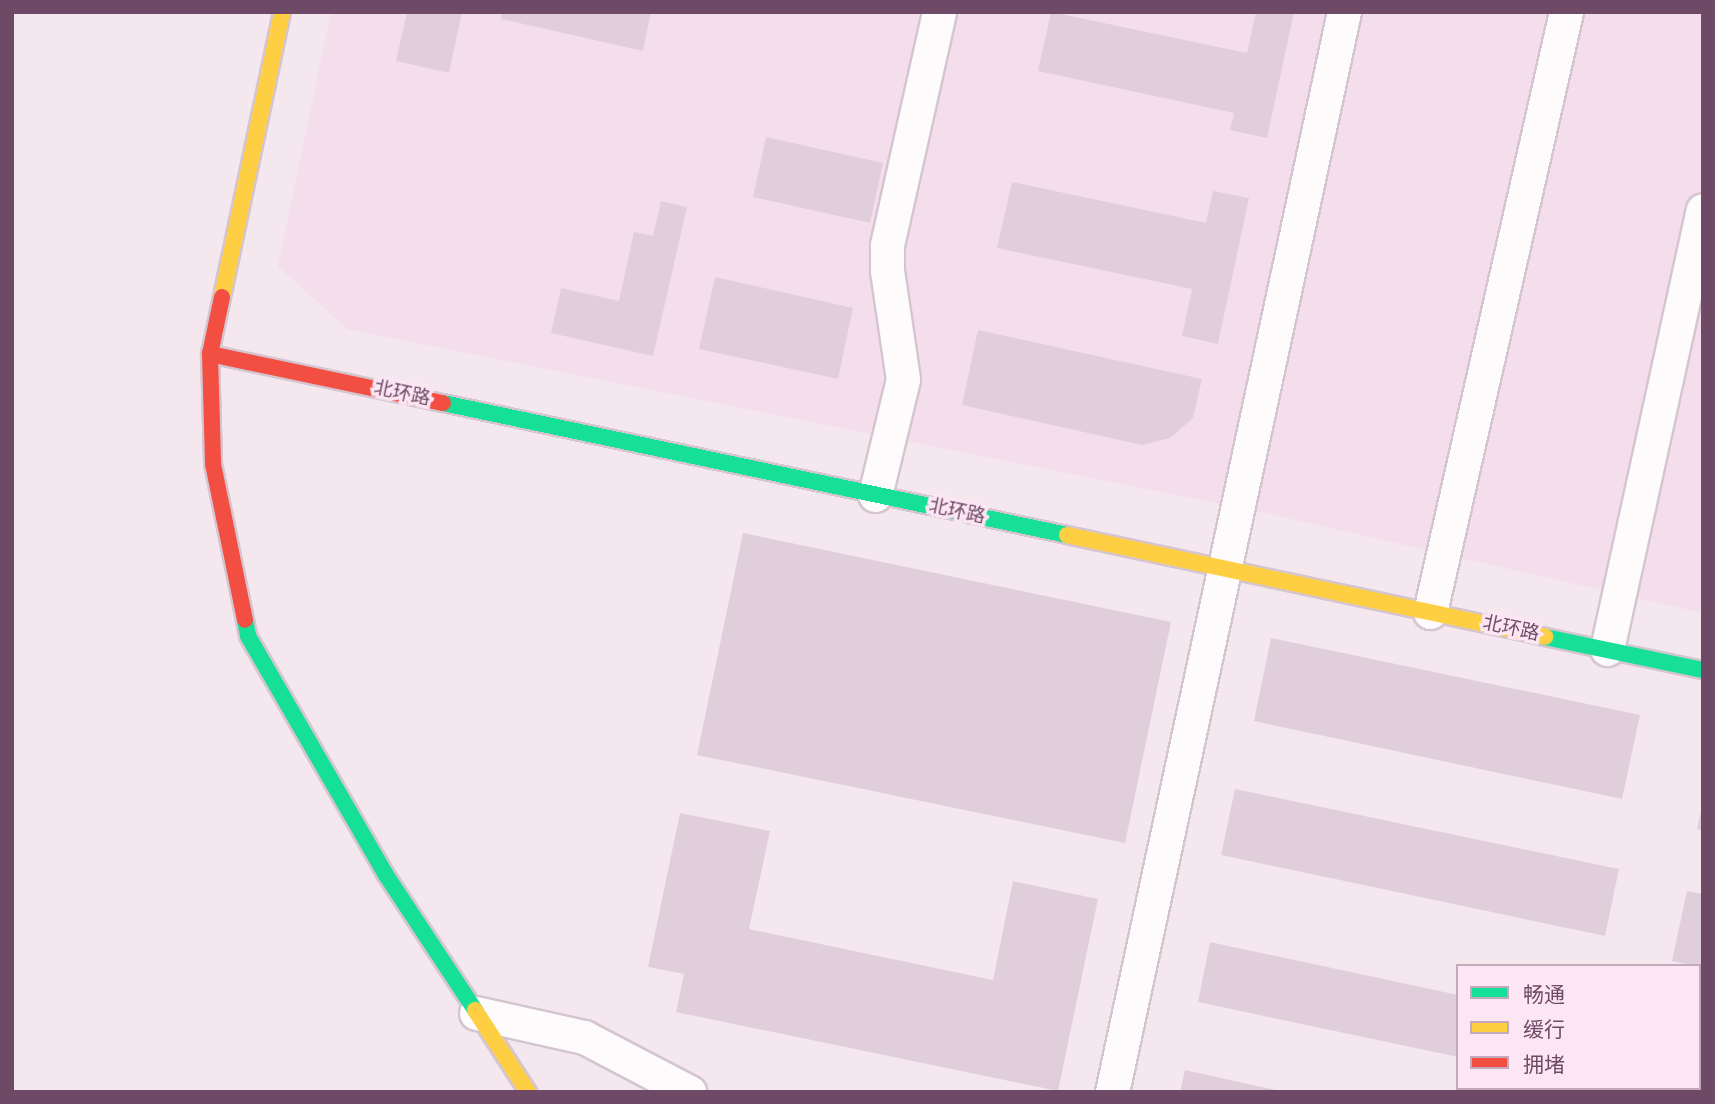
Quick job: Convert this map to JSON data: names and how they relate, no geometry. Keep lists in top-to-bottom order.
{
  "streets": {
    "street": ["北环路"]
  },
  "legend": ["畅通", "缓行", "拥堵"]
}
